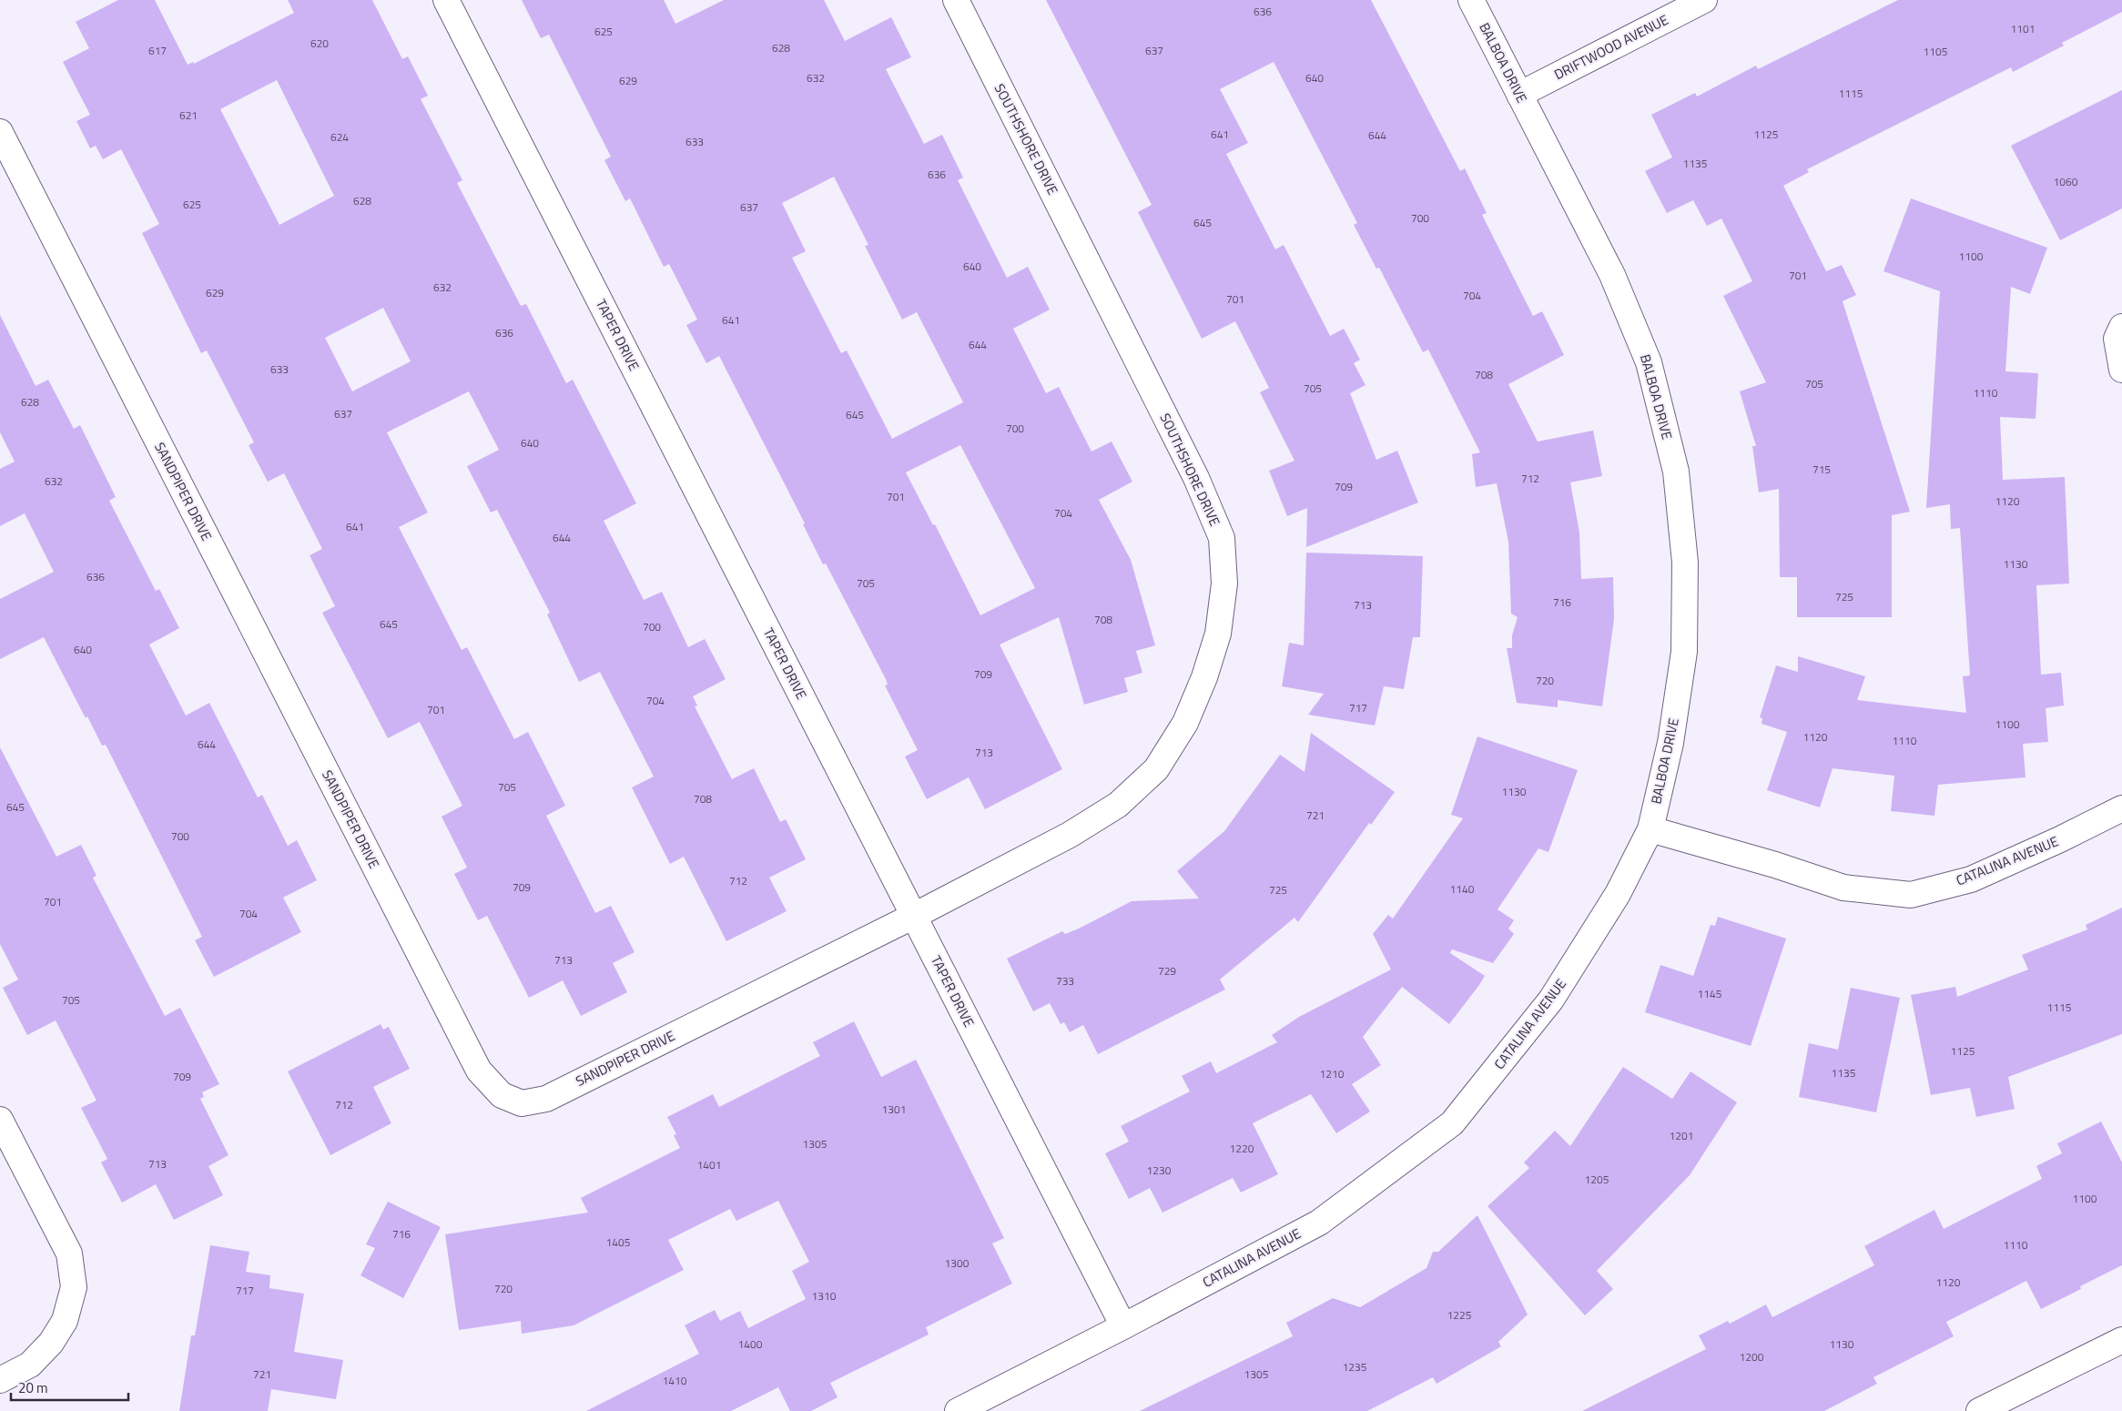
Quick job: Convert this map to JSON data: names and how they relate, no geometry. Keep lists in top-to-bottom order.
{
  "streets": {
    "street": [
      "DRIFTWOOD AVENUE",
      "BALBOA DRIVE",
      "SOUTHSHORE DRIVE",
      "TAPER DRIVE",
      "SANDPIPER DRIVE",
      "CATALINA AVENUE"
    ]
  },
  "crossings": [
    ["DRIFTWOOD AVENUE", "BALBOA DRIVE"],
    ["BALBOA DRIVE", "CATALINA AVENUE"],
    ["SOUTHSHORE DRIVE", "TAPER DRIVE"],
    ["SOUTHSHORE DRIVE", "SANDPIPER DRIVE"],
    ["TAPER DRIVE", "SANDPIPER DRIVE"],
    ["TAPER DRIVE", "CATALINA AVENUE"]
  ],
  "house_numbers": [
    "636",
    "1101",
    "625",
    "620",
    "628",
    "617",
    "637",
    "1105",
    "632",
    "640",
    "629",
    "1115",
    "621",
    "641",
    "1125",
    "644",
    "624",
    "633",
    "1135",
    "636",
    "1060",
    "628",
    "625",
    "637",
    "700",
    "645",
    "1100",
    "640",
    "701",
    "632",
    "629",
    "704",
    "701",
    "641",
    "636",
    "644",
    "633",
    "708",
    "705",
    "705",
    "1110",
    "628",
    "637",
    "645",
    "700",
    "640",
    "715",
    "712",
    "632",
    "709",
    "701",
    "1120",
    "704",
    "641",
    "644",
    "1130",
    "636",
    "705",
    "725",
    "716",
    "713",
    "708",
    "645",
    "700",
    "640",
    "709",
    "720",
    "704",
    "717",
    "701",
    "1100",
    "1120",
    "1110",
    "644",
    "713",
    "705",
    "1130",
    "708",
    "645",
    "721",
    "700",
    "712",
    "709",
    "1140",
    "725",
    "701",
    "704",
    "713",
    "729",
    "733",
    "1145",
    "705",
    "1115",
    "1125",
    "1135",
    "1210",
    "709",
    "712",
    "1301",
    "1201",
    "1305",
    "1220",
    "713",
    "1401",
    "1230",
    "1205",
    "1100",
    "716",
    "1405",
    "1110",
    "1300",
    "1120",
    "720",
    "717",
    "1310",
    "1225",
    "1400",
    "1130",
    "1200",
    "1235",
    "721",
    "1305",
    "1410"
  ],
  "scale_bar": "20 m"
}
